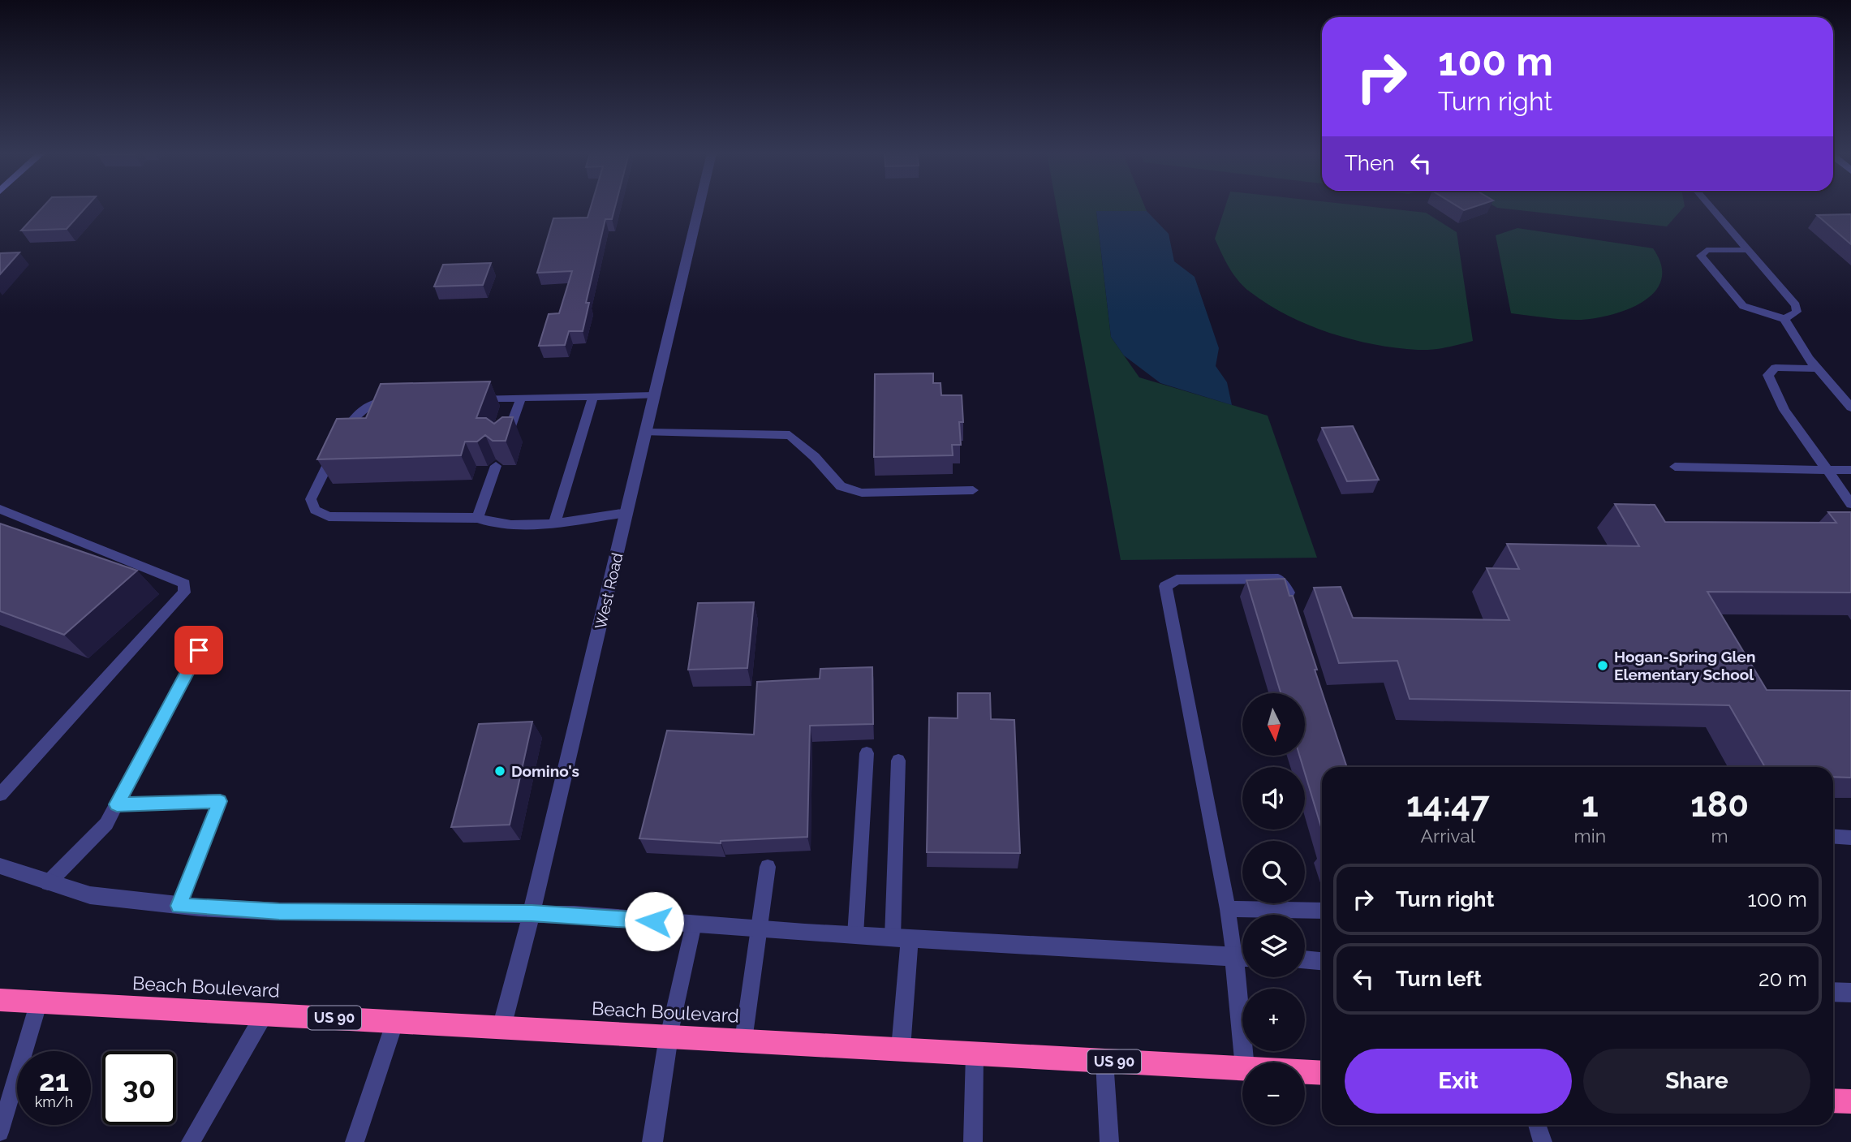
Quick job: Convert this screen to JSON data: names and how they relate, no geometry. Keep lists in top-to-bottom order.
{
  "streets": {
    "highway": ["Beach Boulevard", "US 90"],
    "street": ["West Road"]
  },
  "crossings": [
    ["West Road", "Beach Boulevard"]
  ],
  "places": ["Hogan-Spring Glen Elementary School", "Domino's"],
  "north": "bottom",
  "page": {
    "turn": ["100 m", "Turn right"],
    "then": "Then",
    "map_buttons": ["+", "−"],
    "eta": [
      "14:47",
      "Arrival",
      "1",
      "min",
      "180",
      "m"
    ],
    "list": [
      {
        "name": "Turn right",
        "value": "100 m"
      },
      {
        "name": "Turn left",
        "value": "20 m"
      }
    ],
    "buttons": ["Exit", "Share"],
    "speed": "21 km/h",
    "limit": "30"
  }
}
